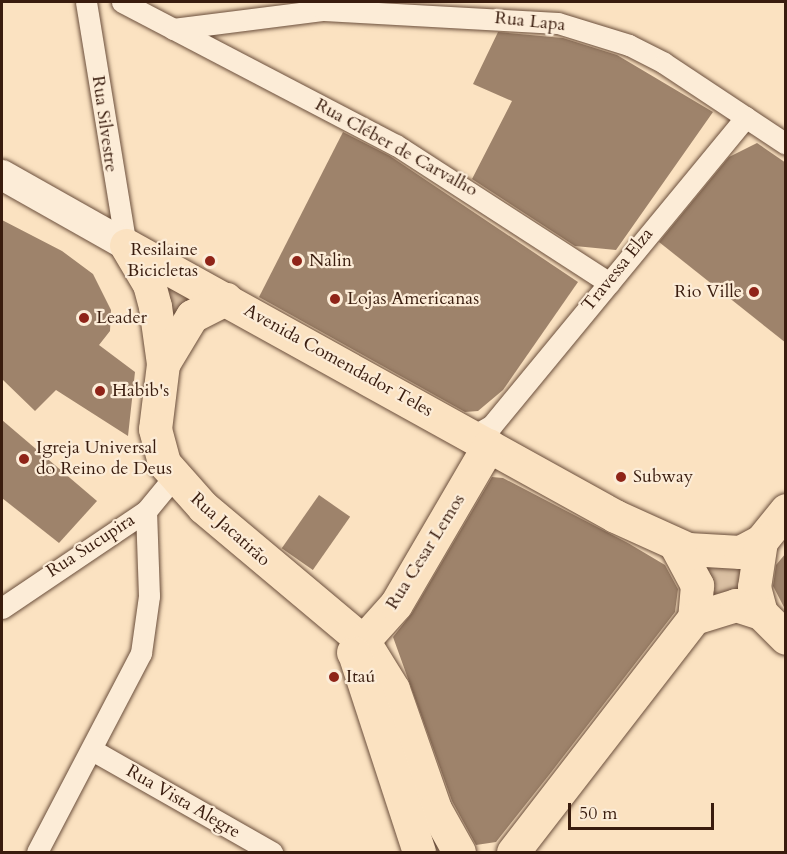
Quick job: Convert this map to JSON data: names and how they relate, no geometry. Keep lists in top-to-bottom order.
{
  "streets": {
    "main road": ["Avenida Comendador Teles", "Rua Jacatirão", "Rua Cesar Lemos"],
    "street": [
      "Rua Lapa",
      "Rua Silvestre",
      "Rua Cléber de Carvalho",
      "Travessa Elza",
      "Rua Sucupira",
      "Rua Vista Alegre"
    ]
  },
  "crossings": [
    ["Rua Lapa", "Rua Cléber de Carvalho"],
    ["Rua Lapa", "Travessa Elza"],
    ["Rua Silvestre", "Avenida Comendador Teles"],
    ["Rua Silvestre", "Rua Jacatirão"],
    ["Rua Cléber de Carvalho", "Travessa Elza"],
    ["Travessa Elza", "Avenida Comendador Teles"],
    ["Travessa Elza", "Rua Cesar Lemos"],
    ["Avenida Comendador Teles", "Rua Jacatirão"],
    ["Avenida Comendador Teles", "Rua Cesar Lemos"],
    ["Rua Jacatirão", "Rua Sucupira"],
    ["Rua Jacatirão", "Rua Cesar Lemos"]
  ],
  "places": [
    "Resilaine Bicicletas",
    "Nalin",
    "Rio Ville",
    "Lojas Americanas",
    "Leader",
    "Habib's",
    "Igreja Universal do Reino de Deus",
    "Subway",
    "Itaú"
  ],
  "scale_bar": "50 m"
}
